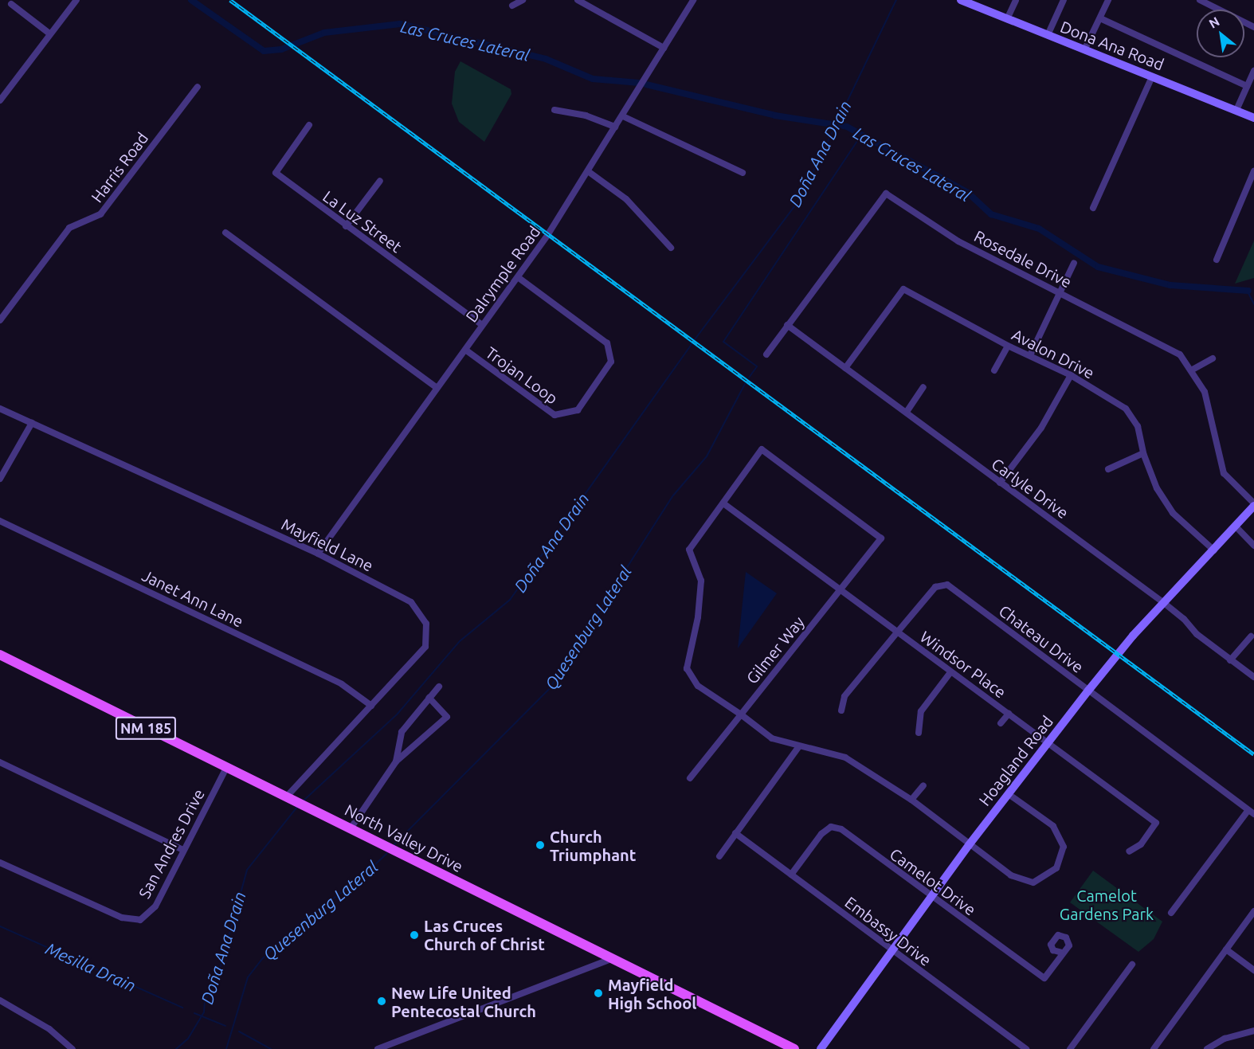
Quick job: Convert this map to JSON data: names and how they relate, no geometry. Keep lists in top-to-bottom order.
{
  "streets": {
    "main road": ["NM 185", "North Valley Drive"],
    "street": [
      "Dona Ana Road",
      "Harris Road",
      "La Luz Street",
      "Rosedale Drive",
      "Dalrymple Road",
      "Avalon Drive",
      "Trojan Loop",
      "Carlyle Drive",
      "Mayfield Lane",
      "Janet Ann Lane",
      "Chateau Drive",
      "Gilmer Way",
      "Windsor Place",
      "Hoagland Road",
      "San Andres Drive",
      "Camelot Drive",
      "Embassy Drive"
    ]
  },
  "crossings": [
    ["La Luz Street", "Dalrymple Road"],
    ["Rosedale Drive", "Carlyle Drive"],
    ["Rosedale Drive", "Hoagland Road"],
    ["Dalrymple Road", "Trojan Loop"],
    ["Dalrymple Road", "Mayfield Lane"],
    ["Avalon Drive", "Carlyle Drive"],
    ["Avalon Drive", "Hoagland Road"],
    ["Carlyle Drive", "Hoagland Road"],
    ["Mayfield Lane", "Janet Ann Lane"],
    ["Mayfield Lane", "North Valley Drive"],
    ["Chateau Drive", "Windsor Place"],
    ["Chateau Drive", "Hoagland Road"],
    ["Gilmer Way", "Windsor Place"],
    ["Windsor Place", "Hoagland Road"],
    ["Hoagland Road", "Camelot Drive"],
    ["Hoagland Road", "Embassy Drive"],
    ["North Valley Drive", "San Andres Drive"],
    ["Camelot Drive", "Embassy Drive"]
  ],
  "water": [
    "Las Cruces Lateral",
    "Doña Ana Drain",
    "Quesenburg Lateral",
    "Mesilla Drain"
  ],
  "parks": ["Camelot Gardens Park"],
  "places": [
    "Church Triumphant",
    "Las Cruces Church of Christ",
    "Mayfield High School",
    "New Life United Pentecostal Church"
  ],
  "north": "top left"
}
